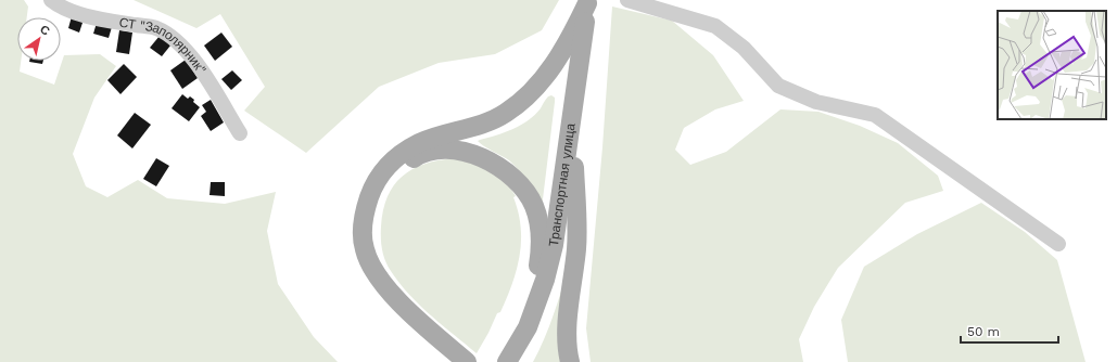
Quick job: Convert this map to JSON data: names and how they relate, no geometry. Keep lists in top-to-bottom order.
{
  "streets": {
    "main road": ["Транспортная улица"],
    "street": ["СТ \"Заполярник\""]
  },
  "scale_bar": "50 m",
  "north": "top right"
}
